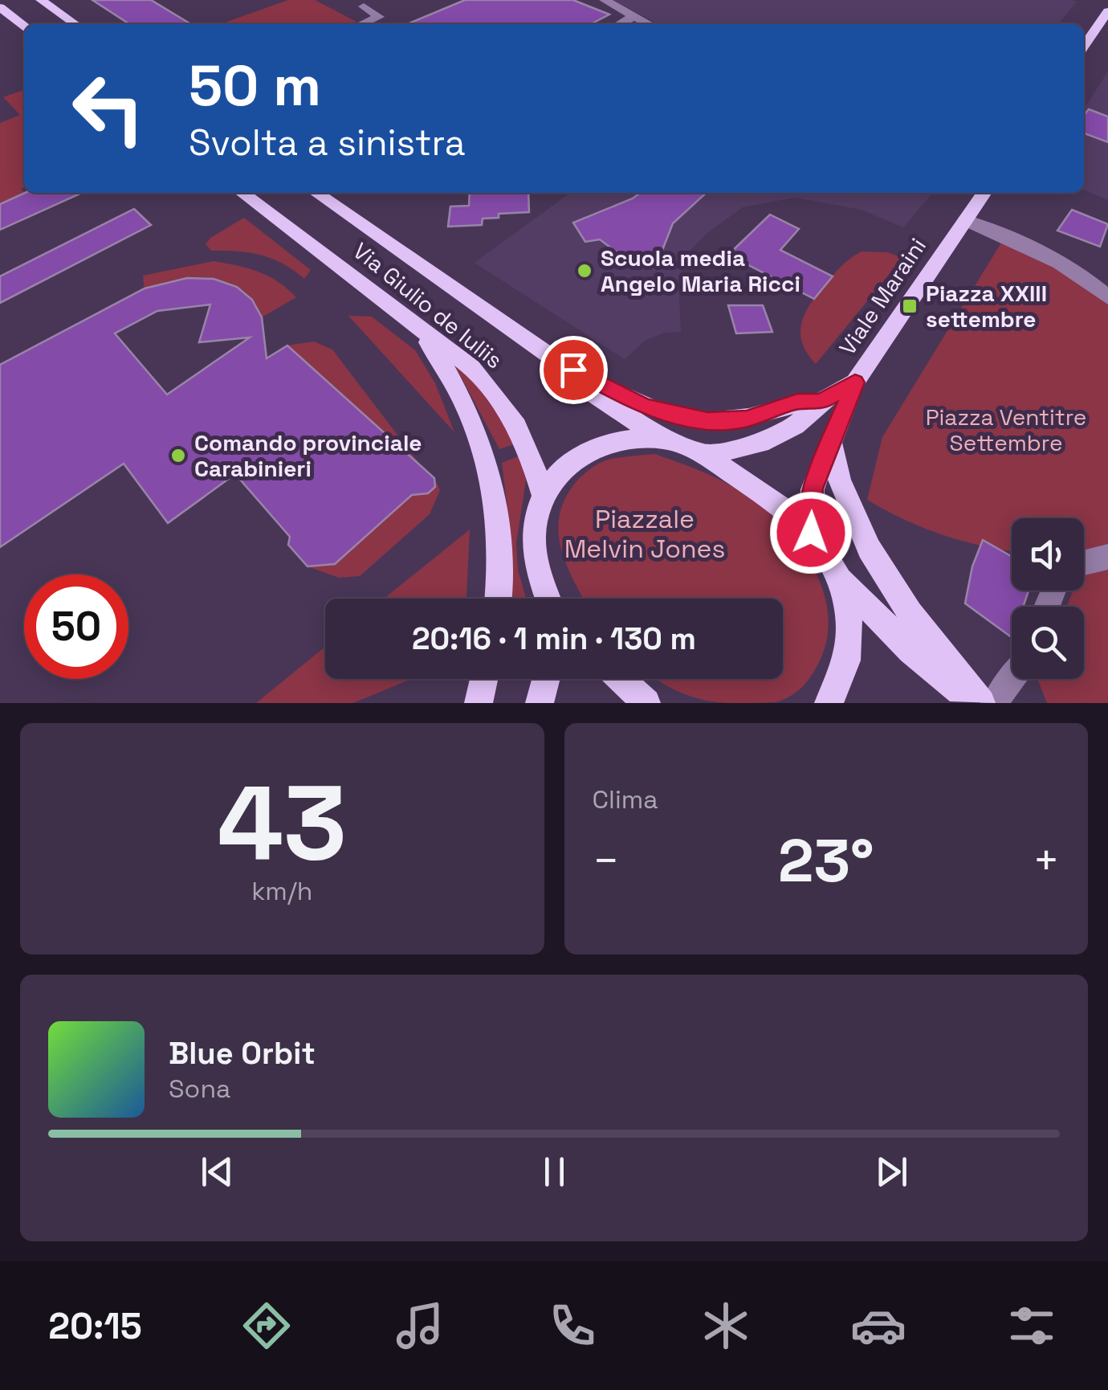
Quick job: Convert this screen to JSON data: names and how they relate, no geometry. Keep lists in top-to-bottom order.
{
  "streets": {
    "main road": ["Viale Maraini", "Via Giulio de Iuliis"]
  },
  "parks": ["Piazza Ventitre Settembre", "Piazzale Melvin Jones"],
  "places": {
    "other": ["Scuola media Angelo Maria Ricci", "Comando provinciale Carabinieri"],
    "transit": ["Piazza XXIII settembre"]
  },
  "page": {
    "turn": ["50 m", "Svolta a sinistra"],
    "limit": "50",
    "trip": "20:16 · 1 min · 130 m",
    "tile": [
      ["43", "km/h"],
      "Clima"
    ],
    "heat": ["−", "23°", "+"],
    "song": ["Blue Orbit", "Sona"],
    "tabs": "20:15"
  }
}
